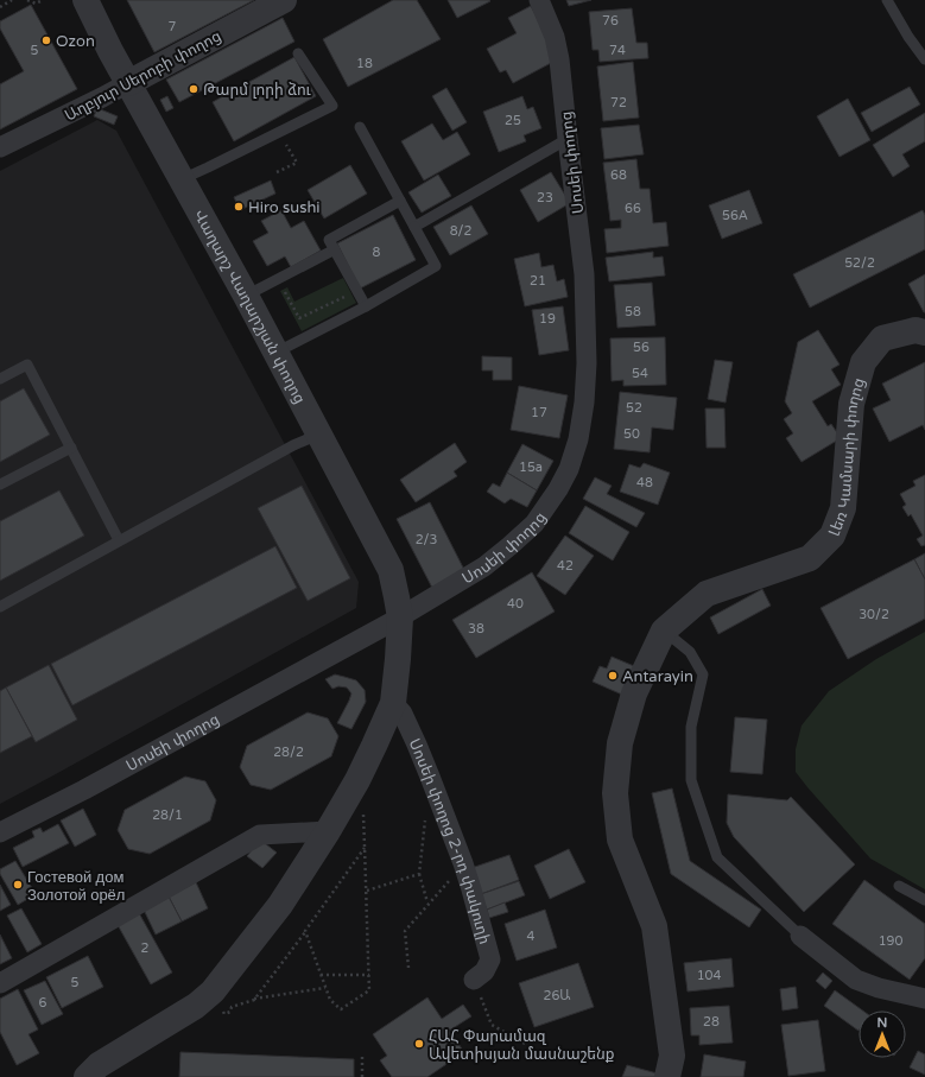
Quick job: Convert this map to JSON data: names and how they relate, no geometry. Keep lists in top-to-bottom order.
{
  "streets": {
    "street": [
      "Աղբյուր Սերոբի փողոց",
      "Սոսեի փողոց",
      "Վաղարշ Վաղարշյան փողոց",
      "Լեռ Կամսարի փողոց",
      "Սոսեի փողոց 2-րդ փակուղի"
    ]
  },
  "crossings": [
    ["Աղբյուր Սերոբի փողոց", "Վաղարշ Վաղարշյան փողոց"],
    ["Սոսեի փողոց", "Վաղարշ Վաղարշյան փողոց"]
  ],
  "places": [
    "Ozon",
    "Թարմ լորի ձու",
    "Hiro sushi",
    "Antarayin",
    "Гостевой дом Золотой орёл",
    "ՀԱՀ Փարամազ Ավետիսյան մասնաշենք"
  ],
  "house_numbers": [
    "76",
    "7",
    "5",
    "74",
    "18",
    "72",
    "25",
    "68",
    "23",
    "66",
    "56A",
    "8/2",
    "8",
    "52/2",
    "21",
    "58",
    "19",
    "56",
    "54",
    "52",
    "17",
    "50",
    "15a",
    "48",
    "2/3",
    "42",
    "40",
    "30/2",
    "38",
    "28/2",
    "28/1",
    "4",
    "190",
    "2",
    "104",
    "5",
    "26Ա",
    "6",
    "28"
  ],
  "north": "top"
}
